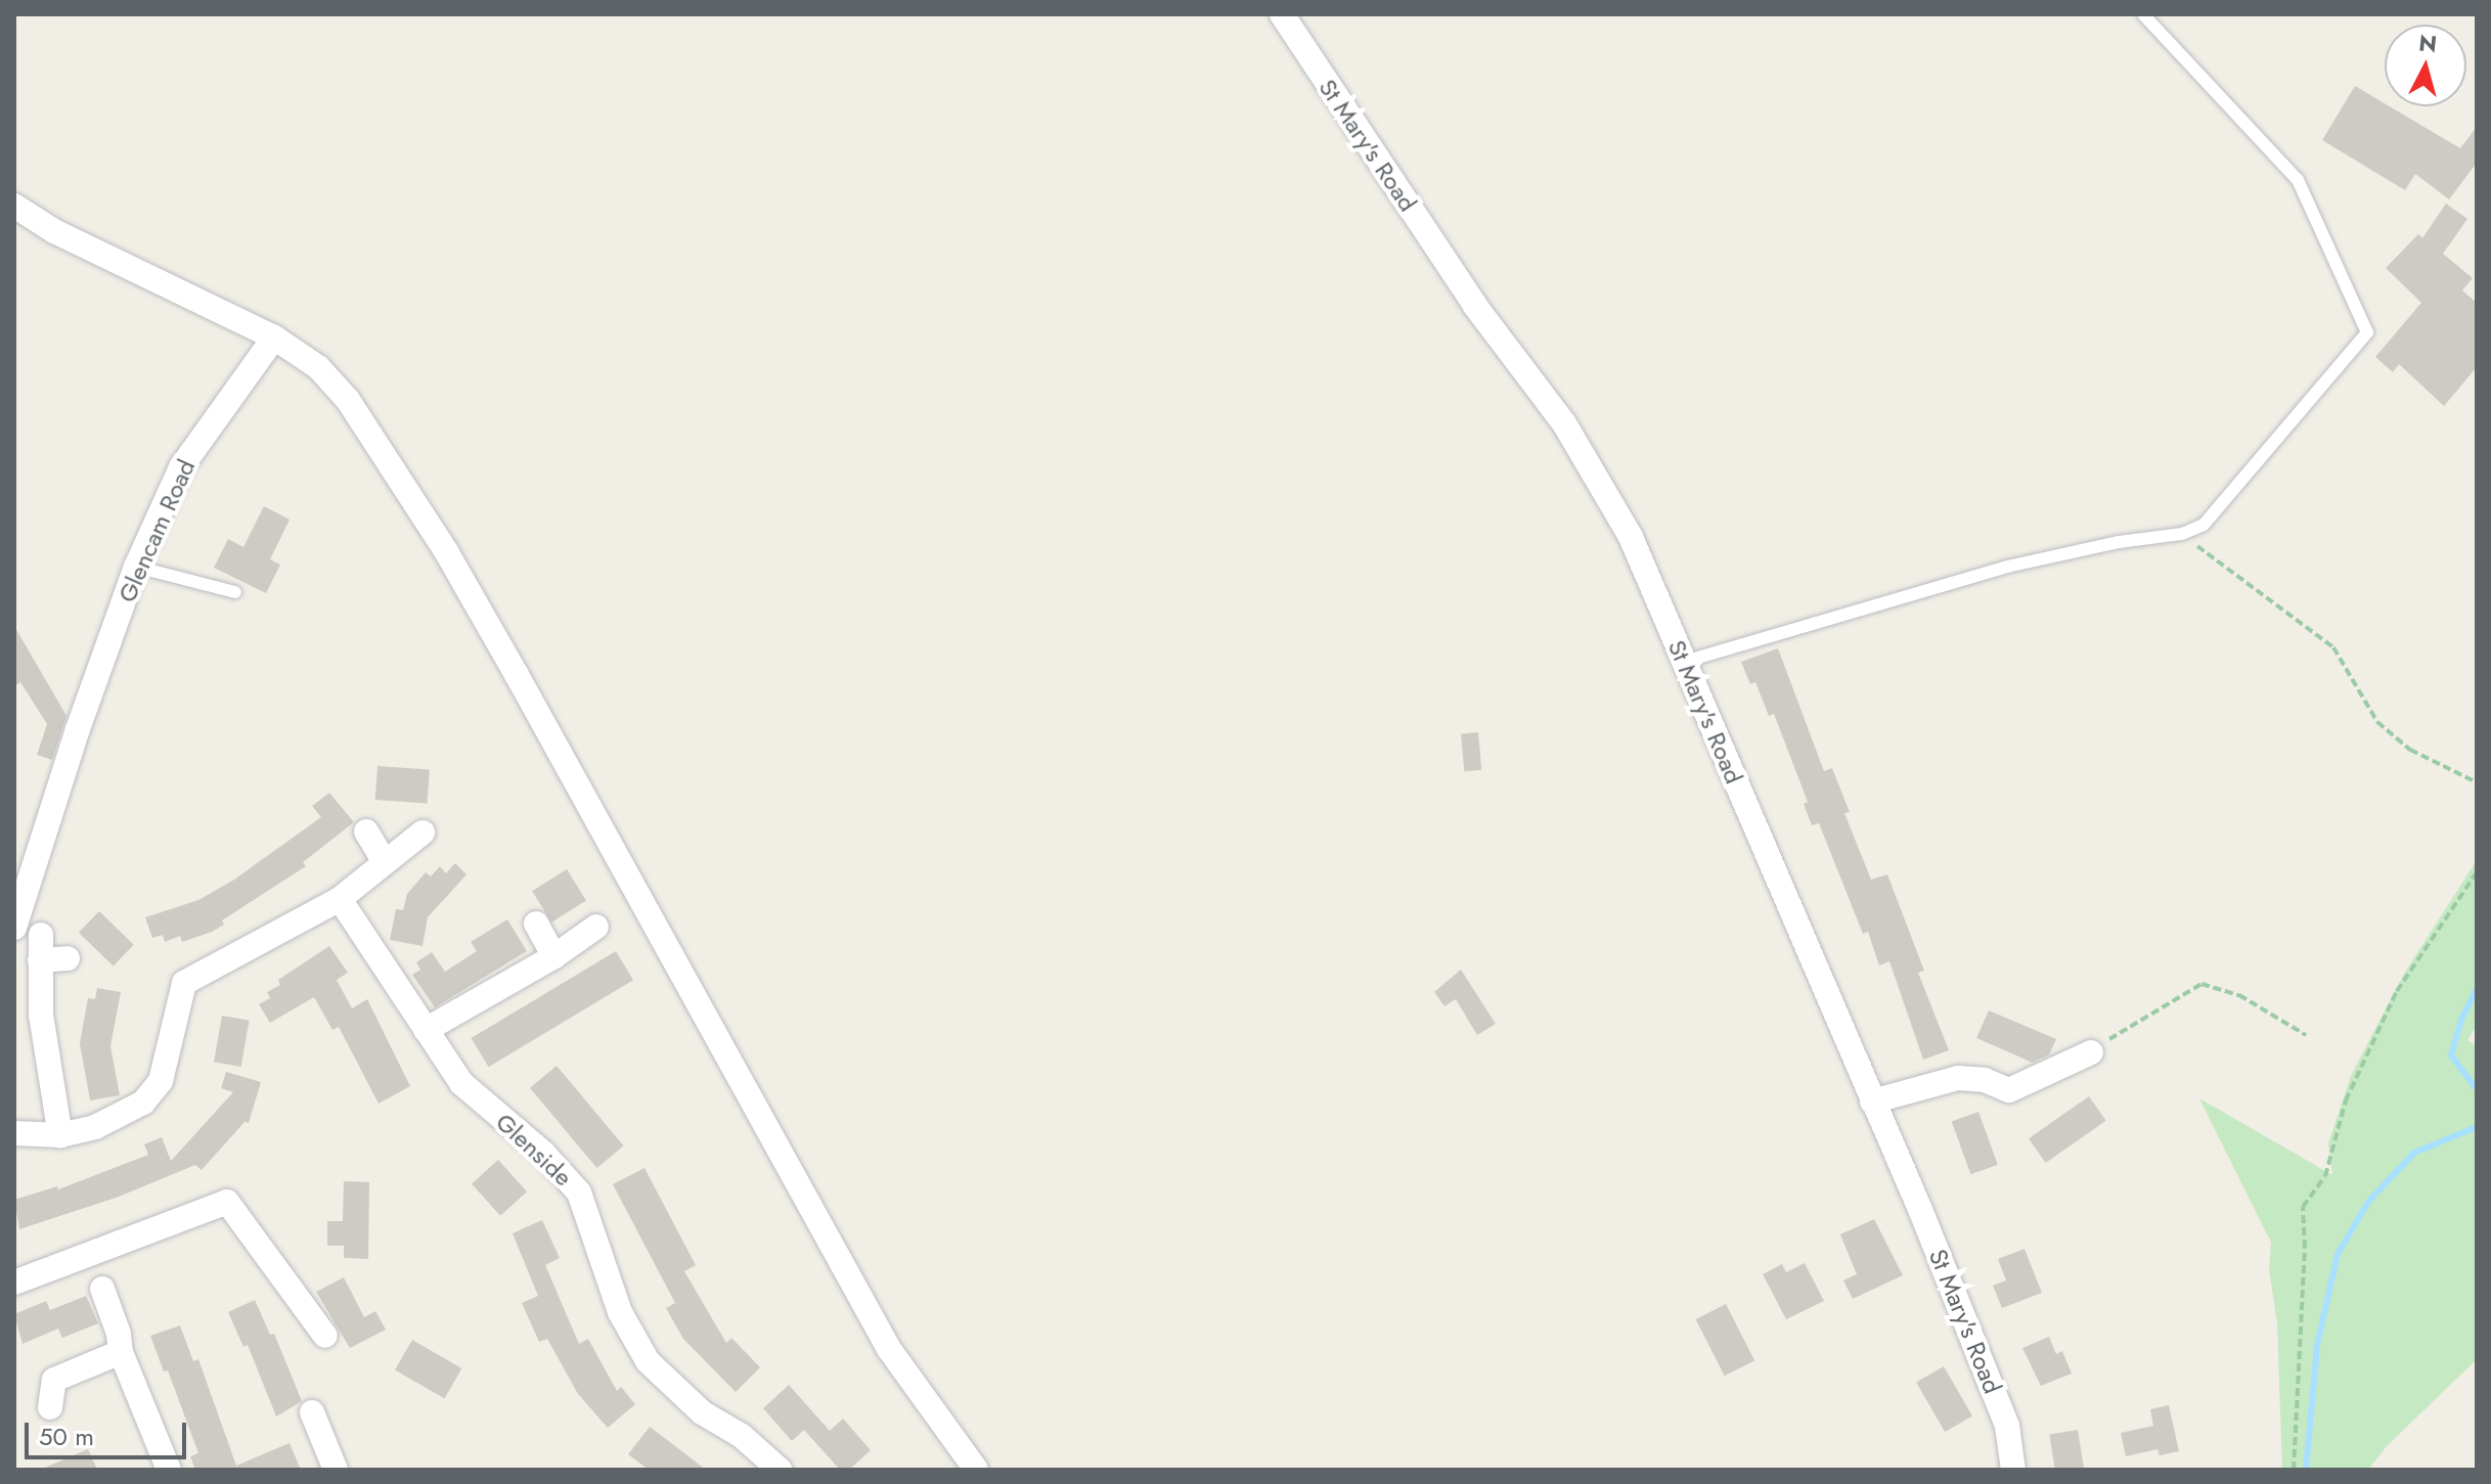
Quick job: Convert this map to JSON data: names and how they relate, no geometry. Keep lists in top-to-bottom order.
{
  "streets": {
    "street": ["St Mary's Road", "Glencam Road", "Glenside"]
  },
  "scale_bar": "50 m",
  "north": "top"
}
